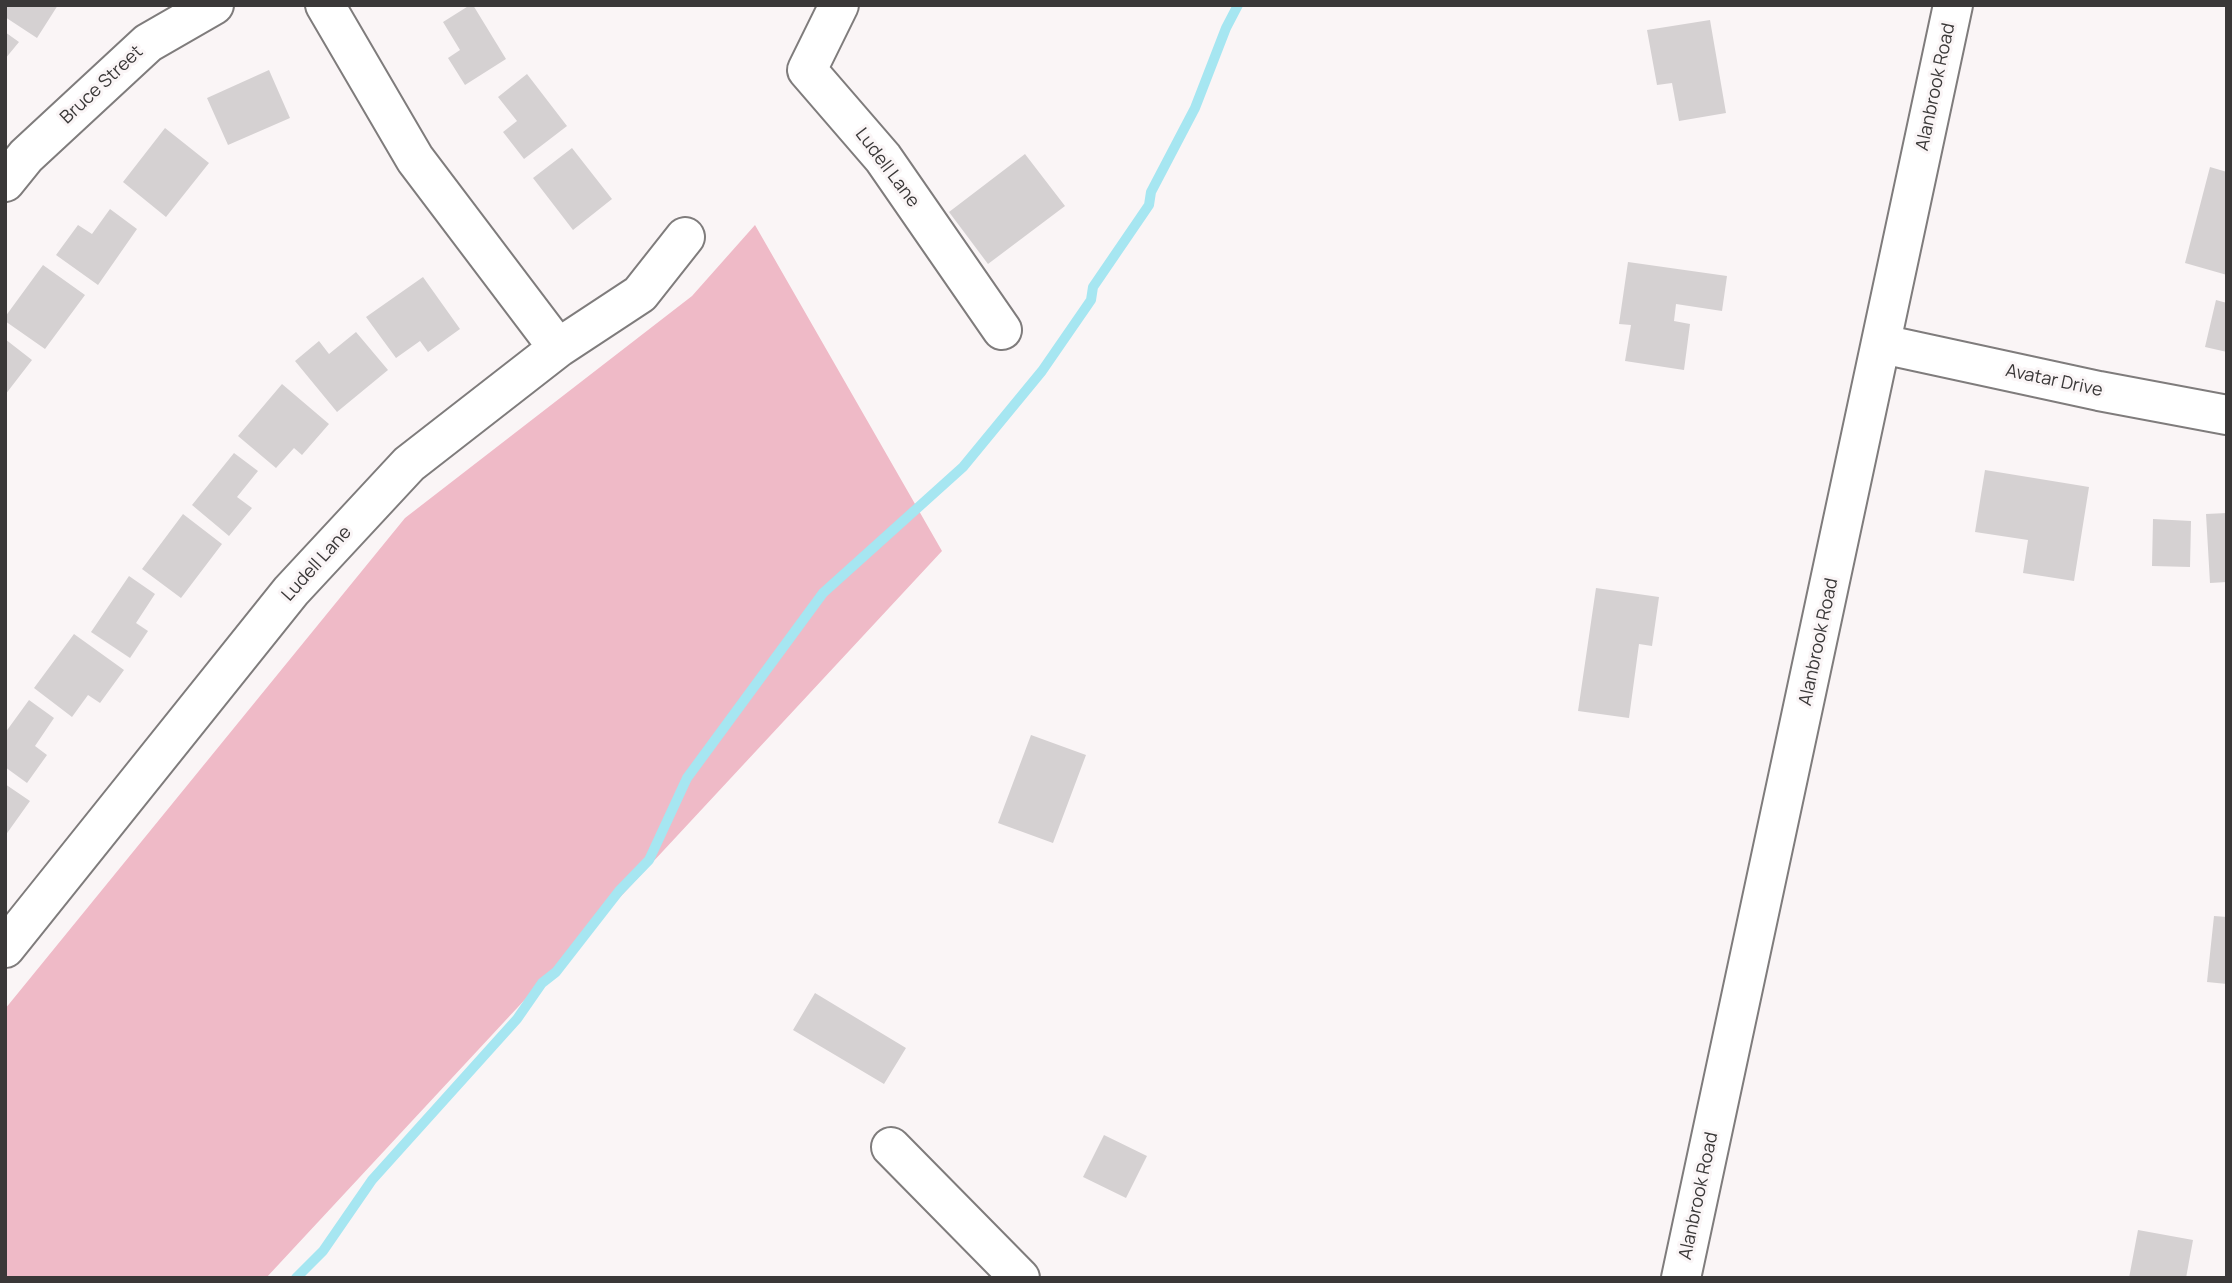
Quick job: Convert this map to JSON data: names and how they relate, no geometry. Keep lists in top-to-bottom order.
{
  "streets": {
    "street": [
      "Bruce Street",
      "Alanbrook Road",
      "Ludell Lane",
      "Avatar Drive"
    ]
  },
  "crossings": [
    ["Alanbrook Road", "Avatar Drive"]
  ]
}
